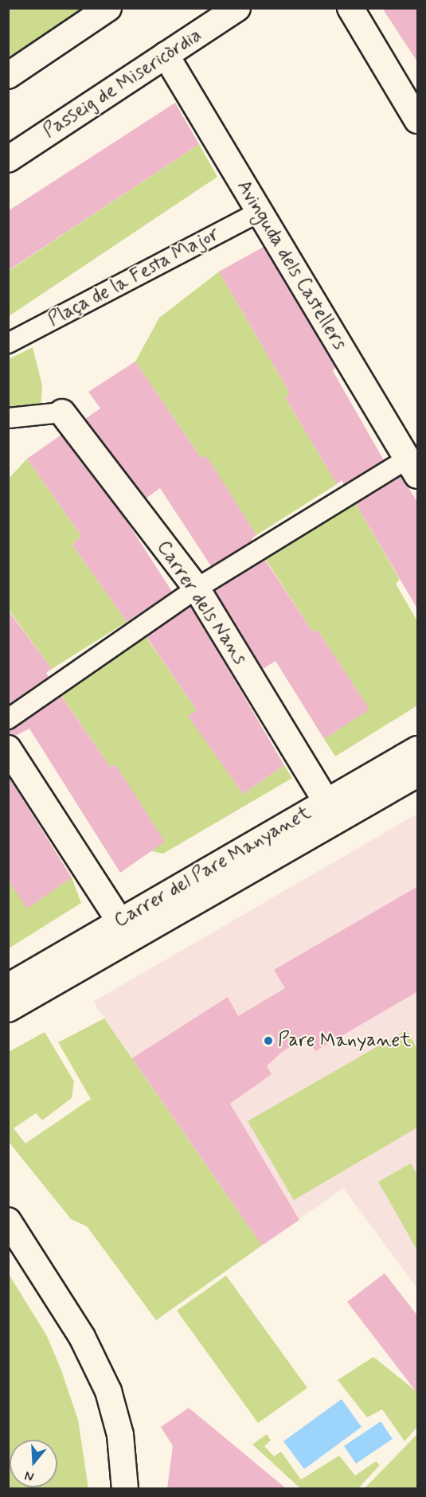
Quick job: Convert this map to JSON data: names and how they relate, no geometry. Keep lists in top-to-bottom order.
{
  "streets": {
    "street": [
      "Passeig de Misericòrdia",
      "Avinguda dels Castellers",
      "Plaça de la Festa Major",
      "Carrer dels Nans",
      "Carrer del Pare Manyanet"
    ]
  },
  "crossings": [
    ["Passeig de Misericòrdia", "Avinguda dels Castellers"],
    ["Avinguda dels Castellers", "Plaça de la Festa Major"],
    ["Carrer dels Nans", "Carrer del Pare Manyanet"]
  ],
  "places": ["Pare Manyanet"],
  "north": "bottom"
}
